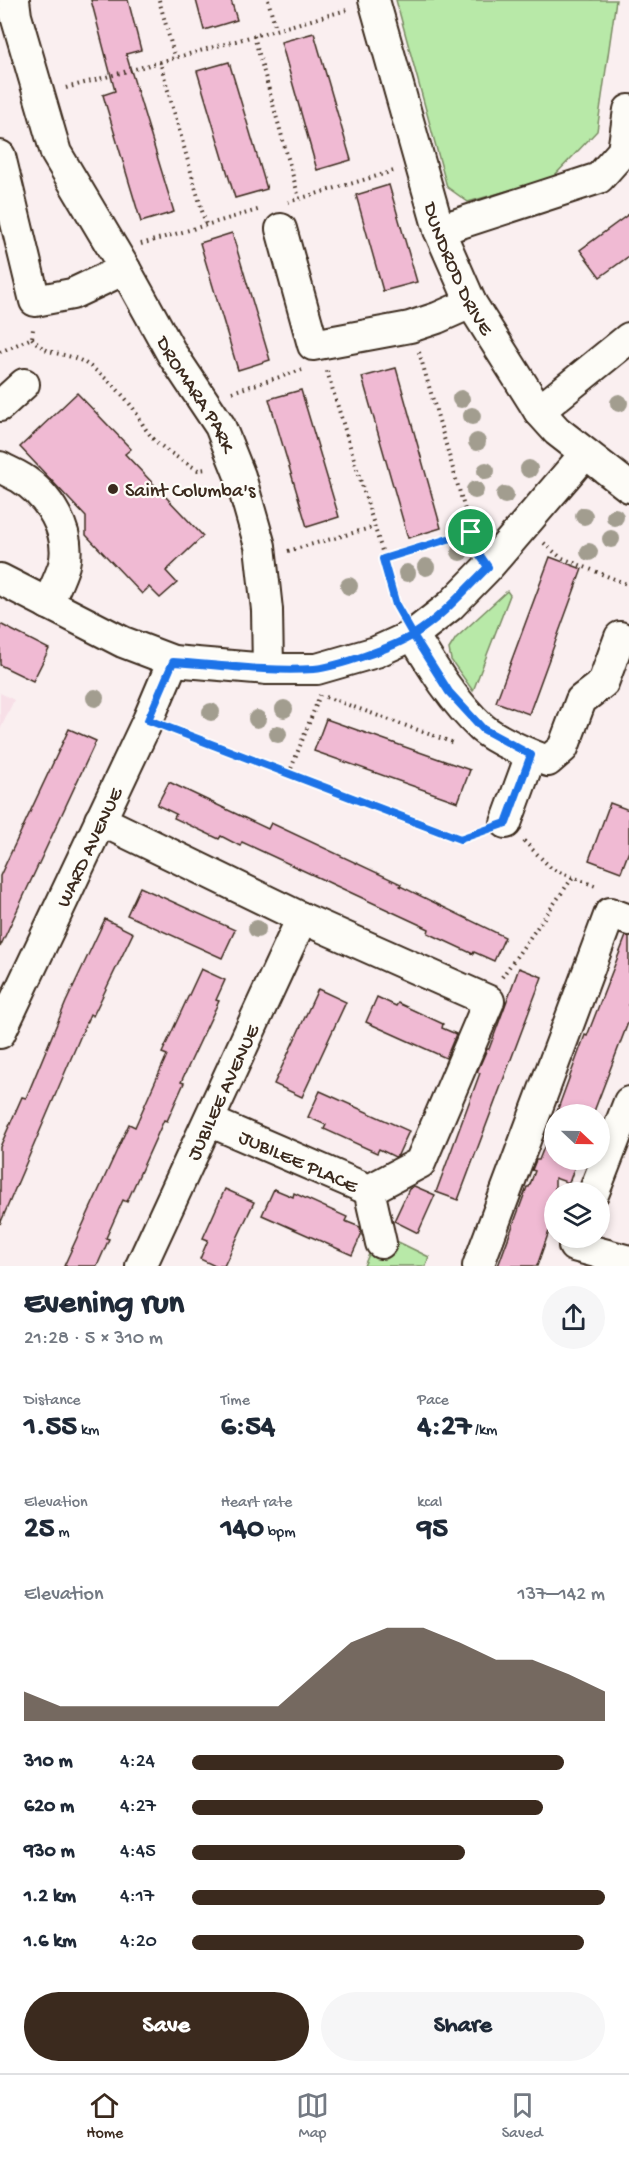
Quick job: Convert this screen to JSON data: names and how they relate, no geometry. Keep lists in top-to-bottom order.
{
  "streets": {
    "street": [
      "DUNDROD DRIVE",
      "DROMARA PARK",
      "WARD AVENUE",
      "JUBILEE AVENUE",
      "JUBILEE PLACE"
    ]
  },
  "crossings": [
    ["JUBILEE AVENUE", "JUBILEE PLACE"]
  ],
  "places": ["Saint Columba's"],
  "north": "right",
  "page": {
    "heading": ["Evening run", "21:28 · 5 × 310 m"],
    "stats": [
      ["Distance", "1.55 km"],
      ["Time", "6:54"],
      ["Pace", "4:27 /km"],
      ["Elevation", "25 m"],
      ["Heart rate", "140 bpm"],
      ["kcal", "95"]
    ],
    "chart": ["Elevation", "137–142 m"],
    "list": [
      {
        "name": "310 m",
        "note": "4:24"
      },
      {
        "name": "620 m",
        "note": "4:27"
      },
      {
        "name": "930 m",
        "note": "4:45"
      },
      {
        "name": "1.2 km",
        "note": "4:17"
      },
      {
        "name": "1.6 km",
        "note": "4:20"
      }
    ],
    "buttons": ["Save", "Share"],
    "tabs": ["Home", "Map", "Saved"]
  }
}
